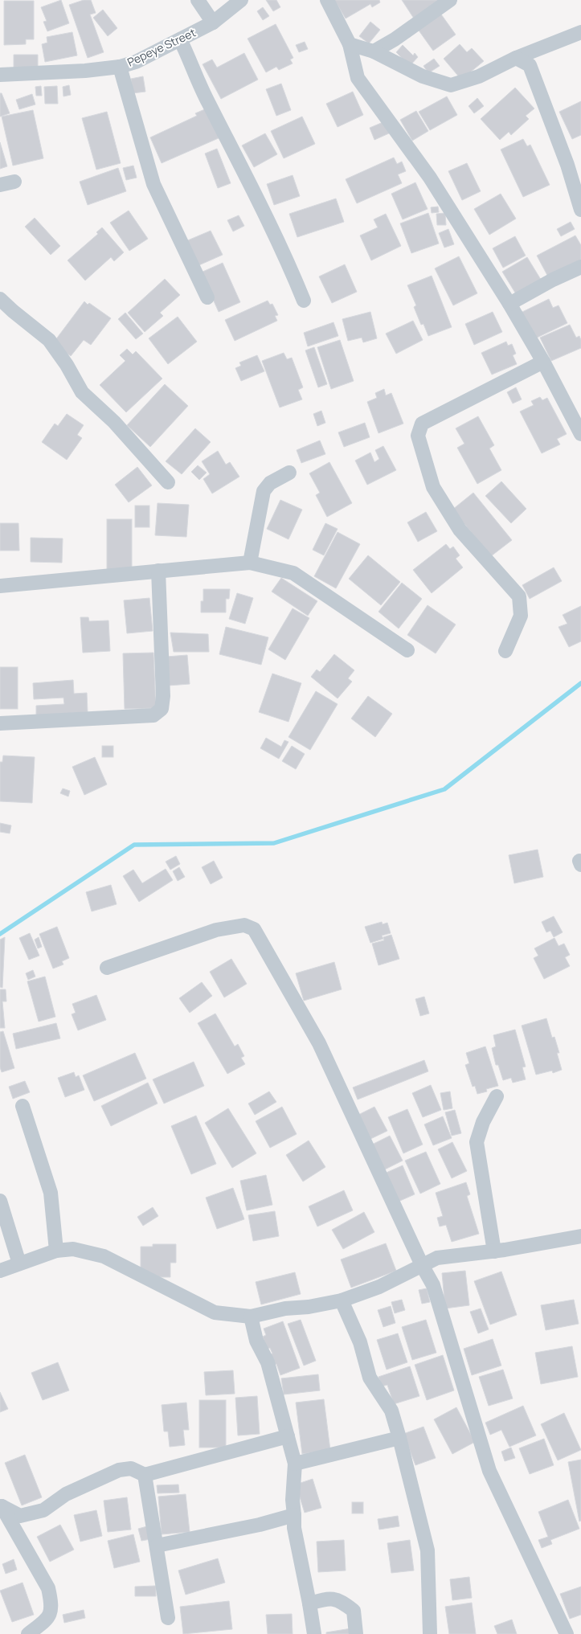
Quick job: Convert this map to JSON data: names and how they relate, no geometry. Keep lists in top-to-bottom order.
{
  "streets": {
    "street": ["Pepeye Street"]
  }
}
